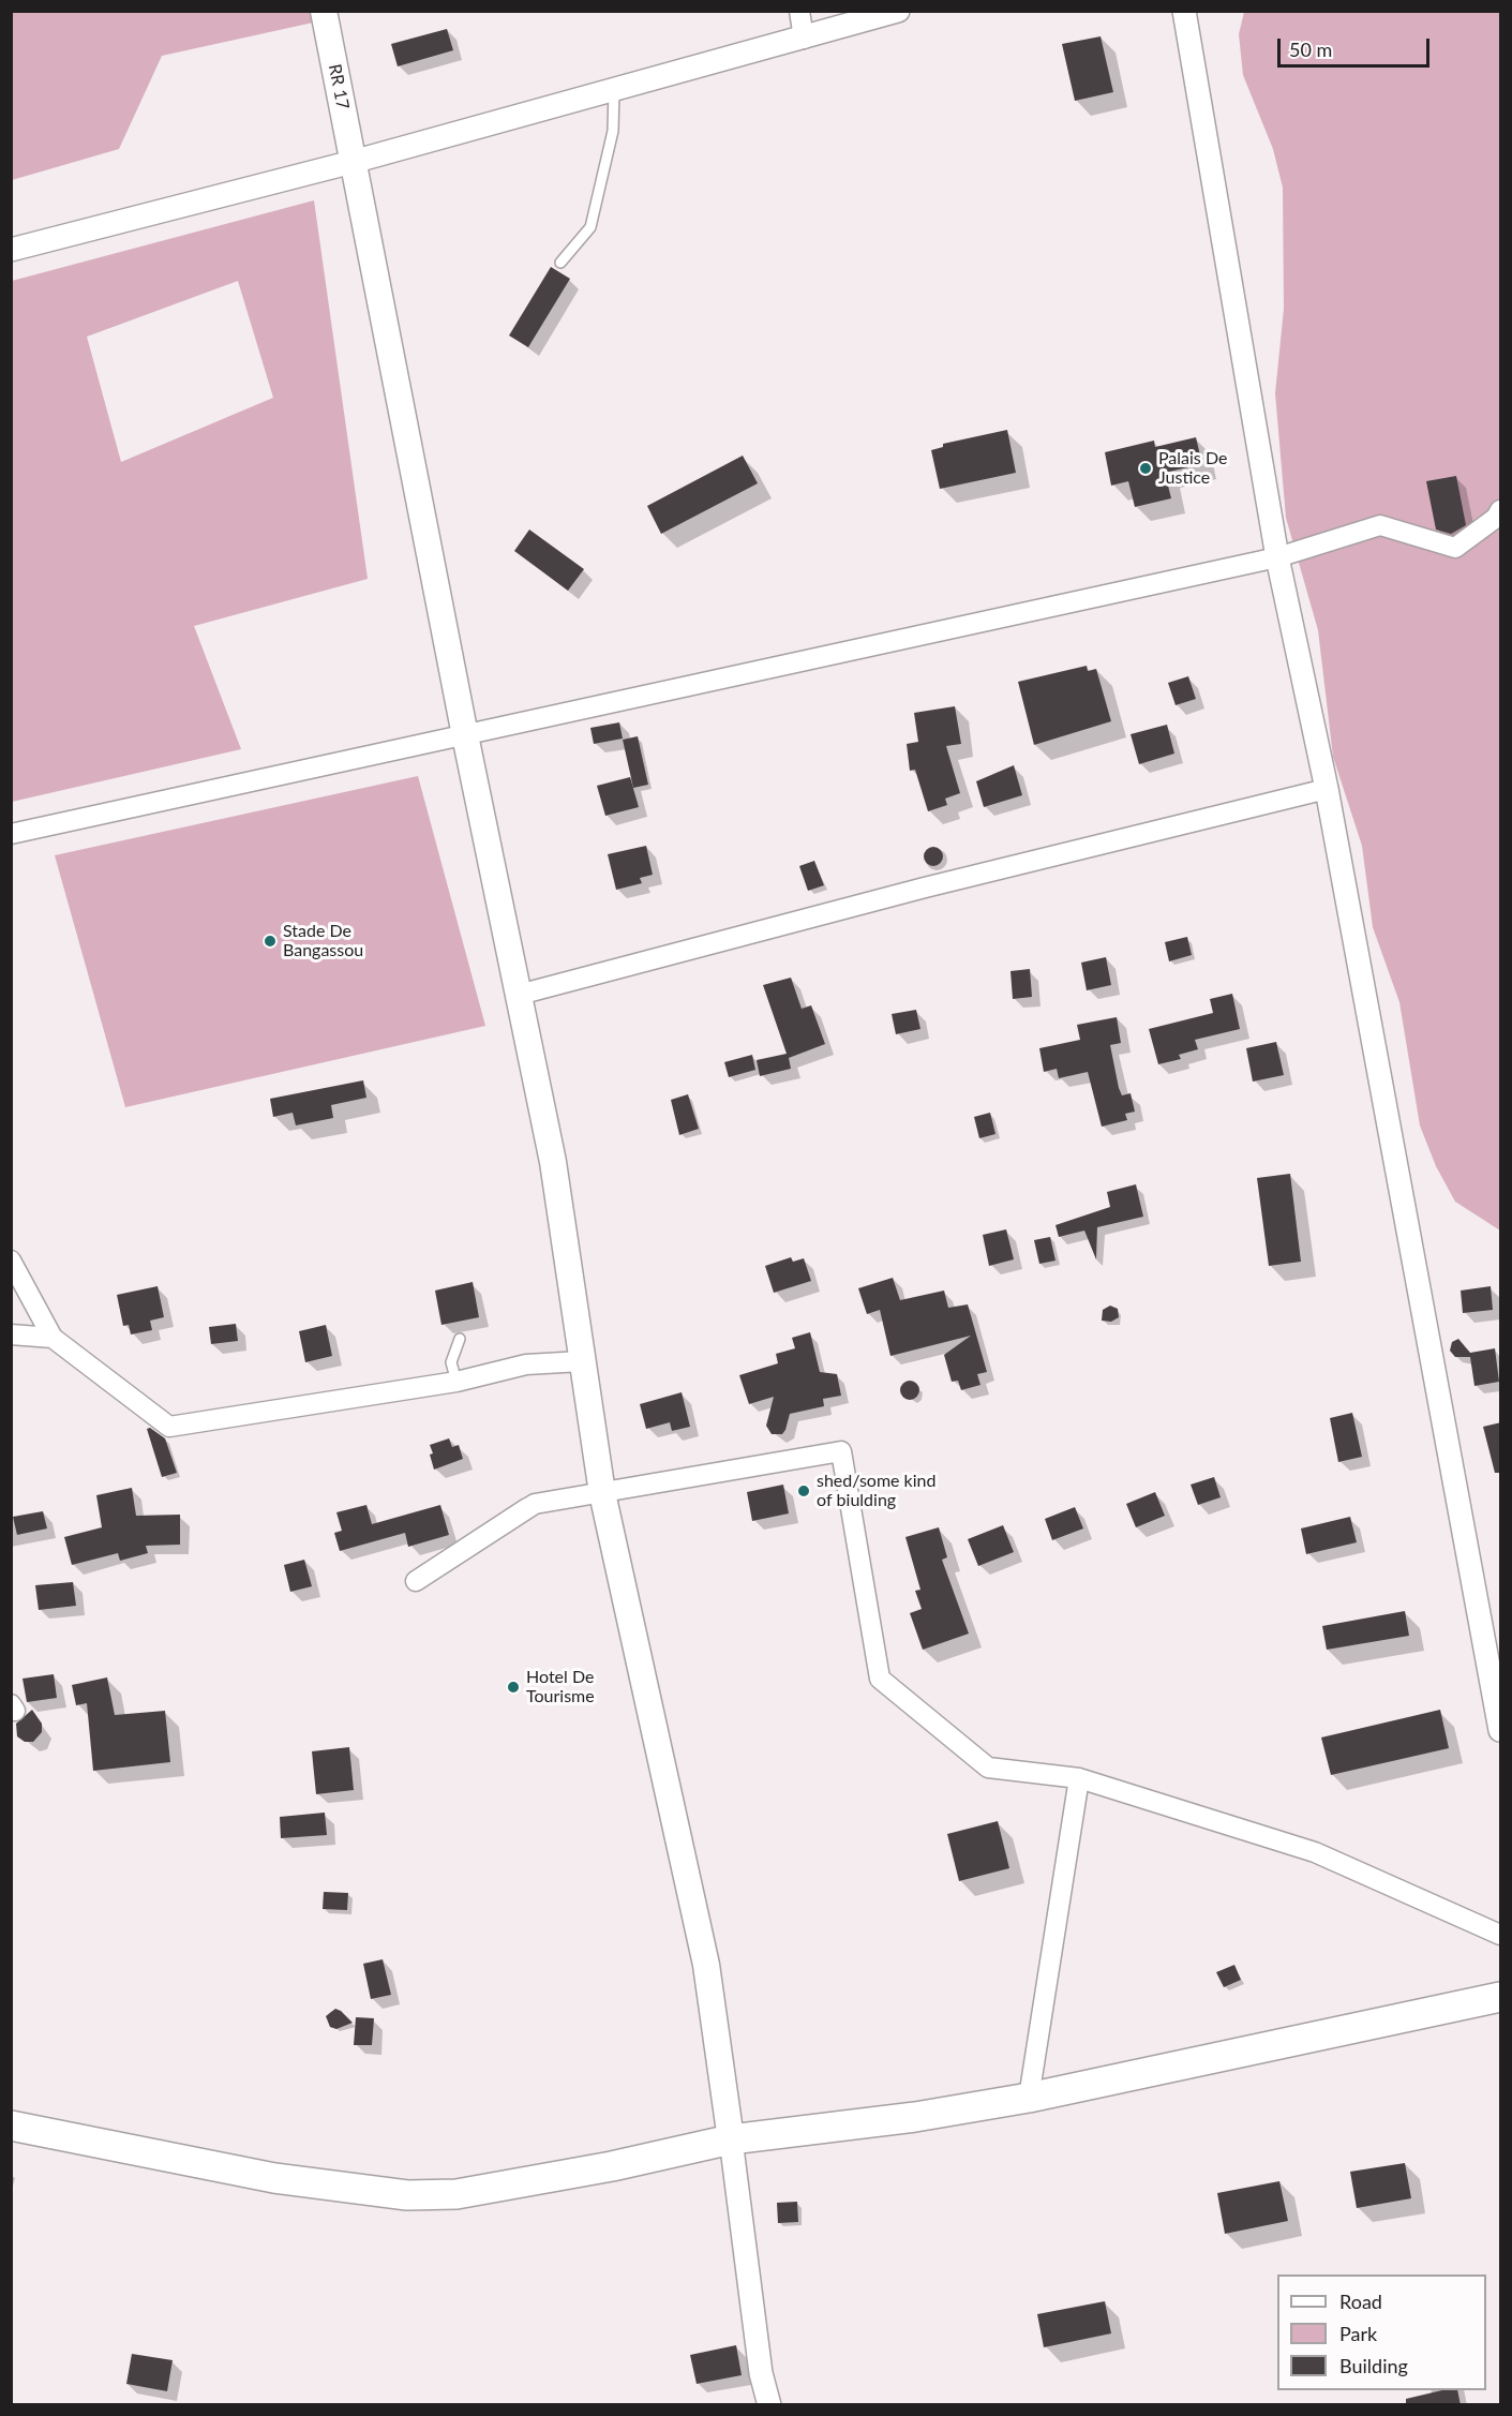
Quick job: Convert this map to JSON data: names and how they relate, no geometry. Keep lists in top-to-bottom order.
{
  "streets": {
    "main road": ["RR 17"]
  },
  "places": [
    "Palais De Justice",
    "Stade De Bangassou",
    "shed/some kind of biulding",
    "Hotel De Tourisme"
  ],
  "legend": ["Road", "Park", "Building"],
  "scale_bar": "50 m"
}
